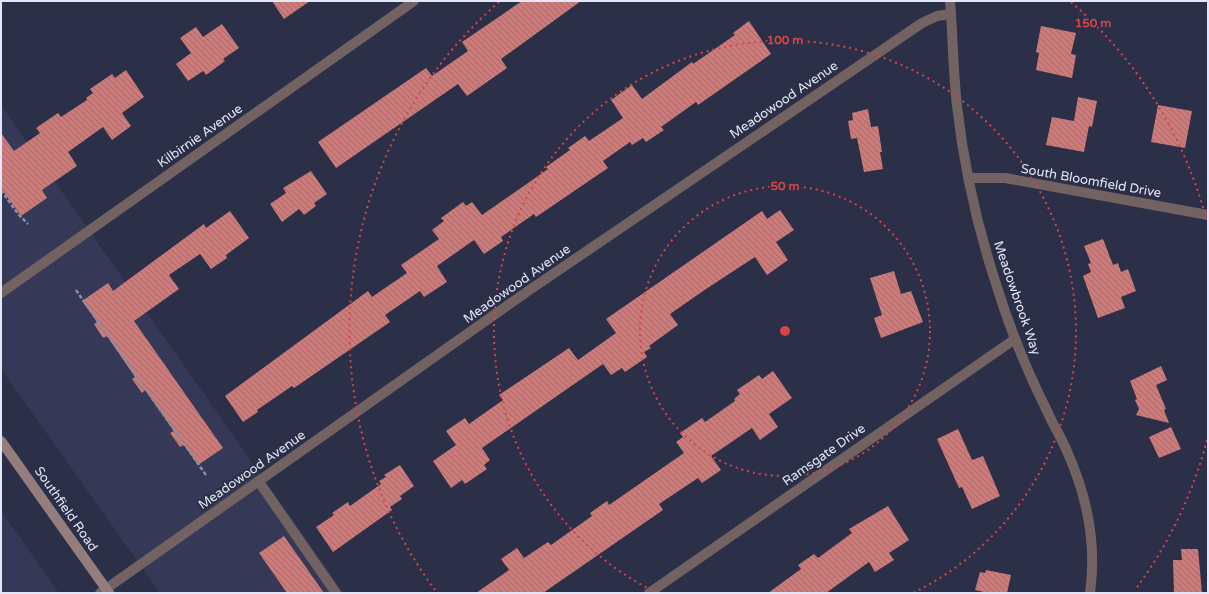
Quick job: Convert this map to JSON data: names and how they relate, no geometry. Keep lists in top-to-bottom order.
{
  "streets": {
    "main road": ["Southfield Road"],
    "street": [
      "Meadowood Avenue",
      "Kilbirnie Avenue",
      "South Bloomfield Drive",
      "Meadowbrook Way",
      "Ramsgate Drive"
    ]
  },
  "crossings": [
    ["Meadowood Avenue", "Meadowbrook Way"],
    ["Meadowood Avenue", "Southfield Road"],
    ["South Bloomfield Drive", "Meadowbrook Way"],
    ["Meadowbrook Way", "Ramsgate Drive"]
  ],
  "rings": ["150 m", "100 m", "50 m"]
}
